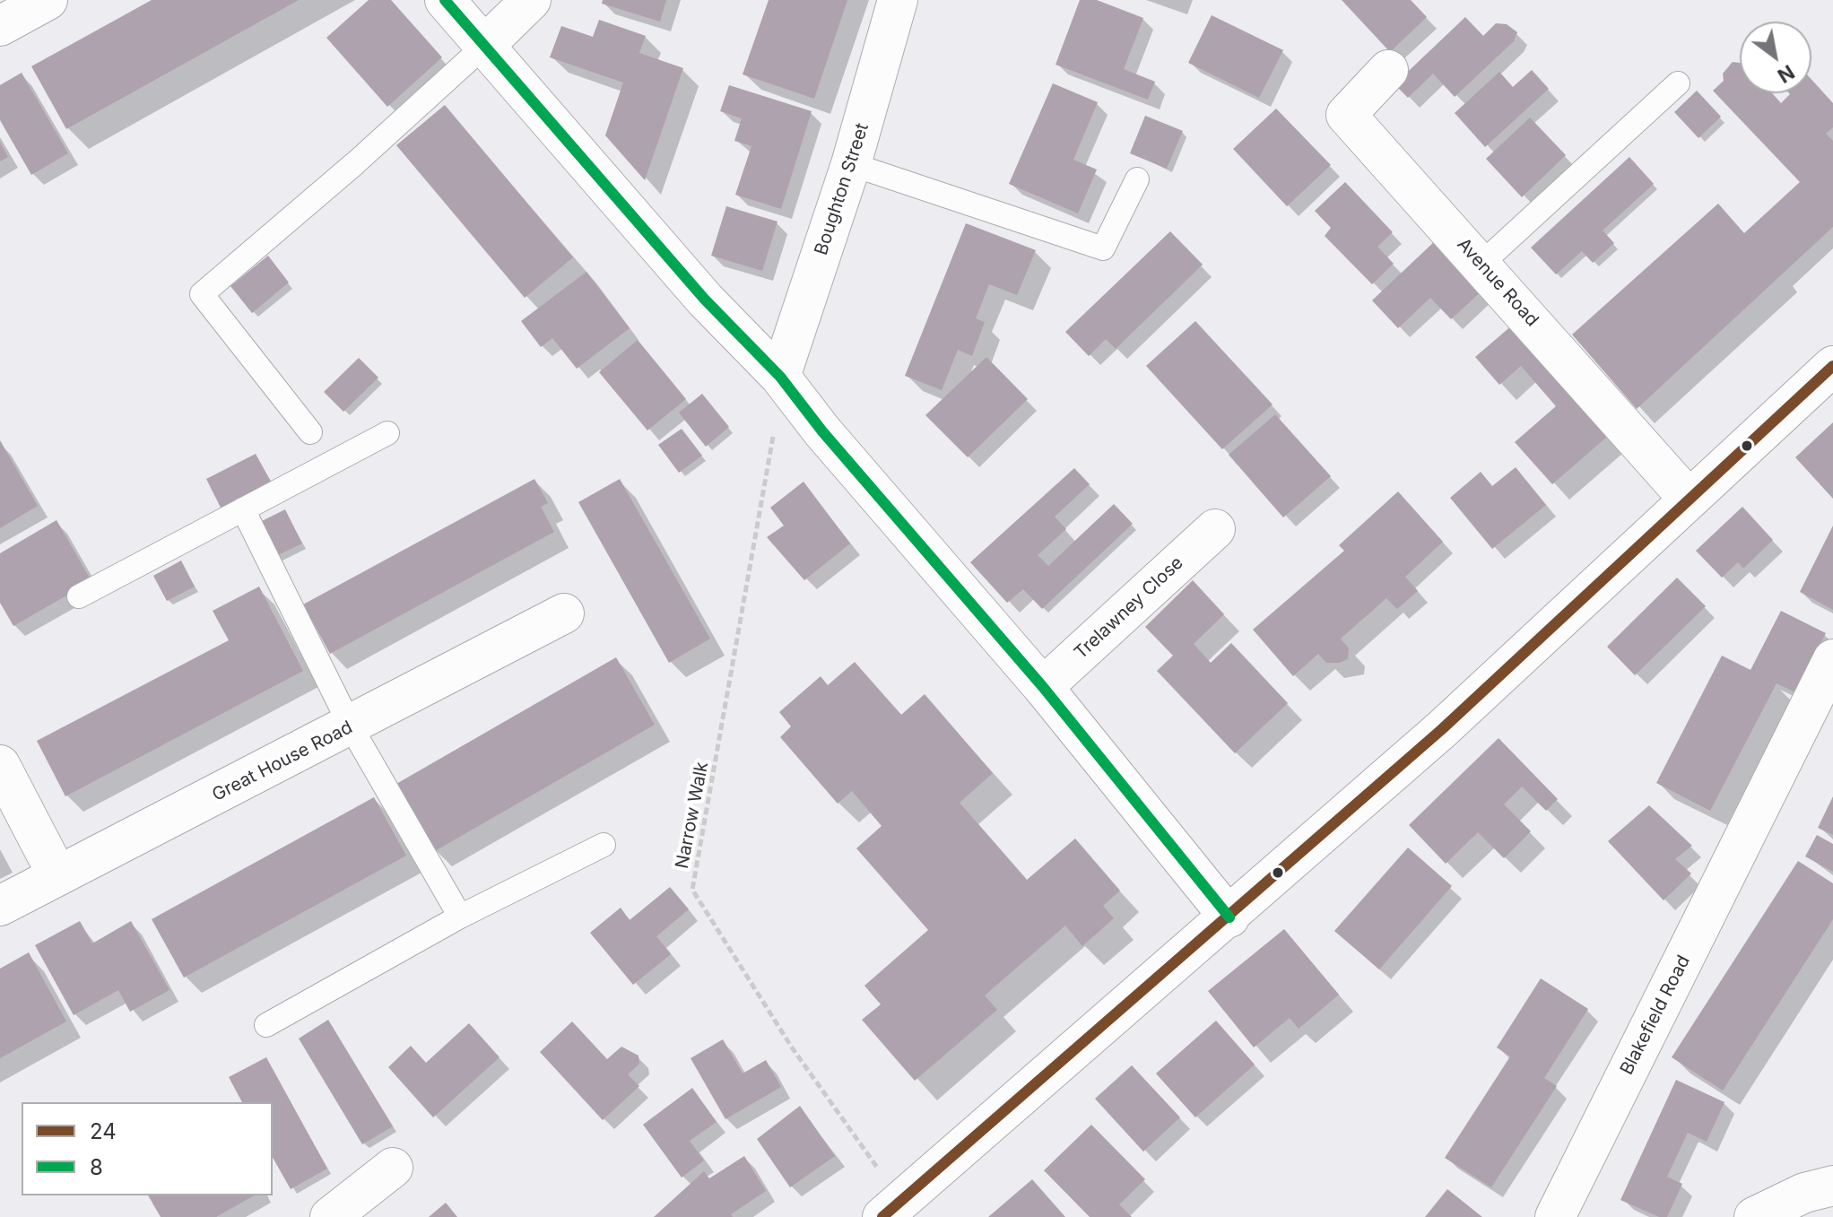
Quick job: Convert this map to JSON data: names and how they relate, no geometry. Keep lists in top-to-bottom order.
{
  "streets": {
    "street": [
      "Boughton Street",
      "Avenue Road",
      "Trelawney Close",
      "Great House Road",
      "Blakefield Road"
    ],
    "path": ["Narrow Walk"]
  },
  "crossings": [
    ["Boughton Street", "Narrow Walk"]
  ],
  "lines": ["transit line 8", "transit line 24"],
  "legend": ["24", "8"],
  "north": "bottom right"
}
